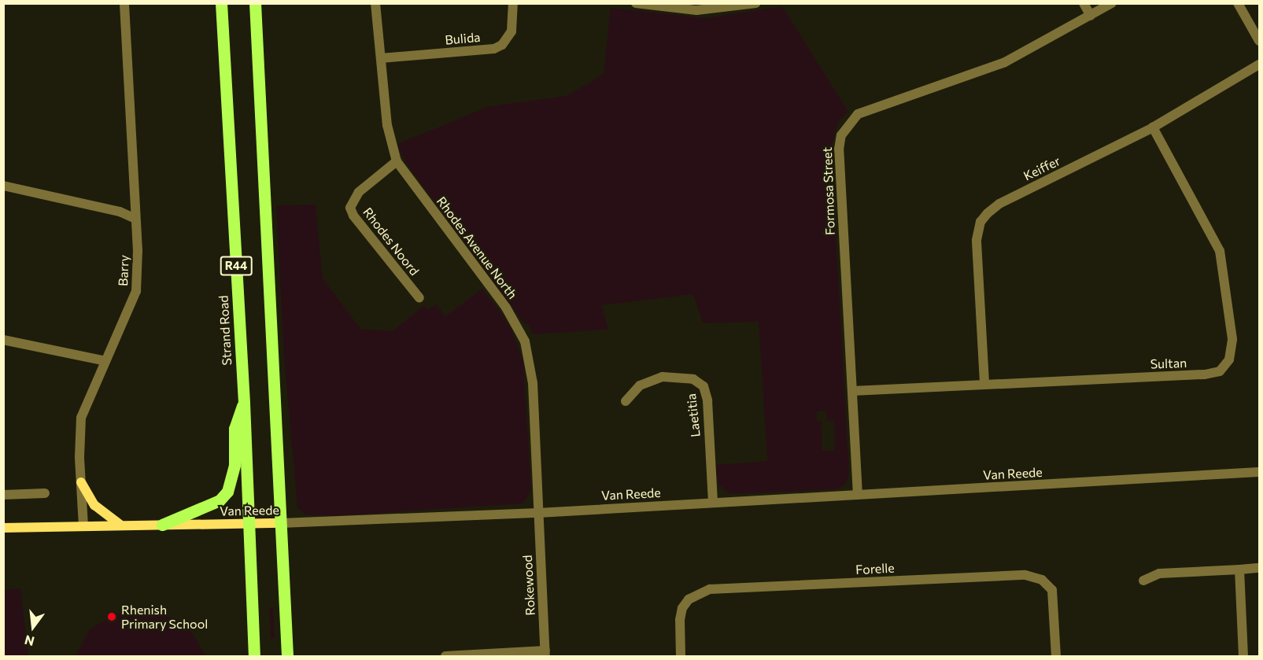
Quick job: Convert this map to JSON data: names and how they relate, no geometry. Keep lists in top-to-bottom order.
{
  "streets": {
    "main road": ["R44", "Strand Road"],
    "street": [
      "Bulida",
      "Keiffer",
      "Formosa Street",
      "Rhodes Noord",
      "Rhodes Avenue North",
      "Barry",
      "Sultan",
      "Laetitia",
      "Van Reede",
      "Forelle",
      "Rokewood"
    ]
  },
  "crossings": [
    ["Bulida", "Rhodes Avenue North"],
    ["Keiffer", "Sultan"],
    ["Formosa Street", "Sultan"],
    ["Formosa Street", "Van Reede"],
    ["Rhodes Noord", "Rhodes Avenue North"],
    ["Rhodes Avenue North", "Van Reede"],
    ["Rhodes Avenue North", "Rokewood"],
    ["R44", "Van Reede"],
    ["Barry", "Van Reede"],
    ["Strand Road", "Van Reede"],
    ["Laetitia", "Van Reede"],
    ["Van Reede", "Rokewood"]
  ],
  "places": ["Rhenish Primary School"],
  "north": "bottom"
}
